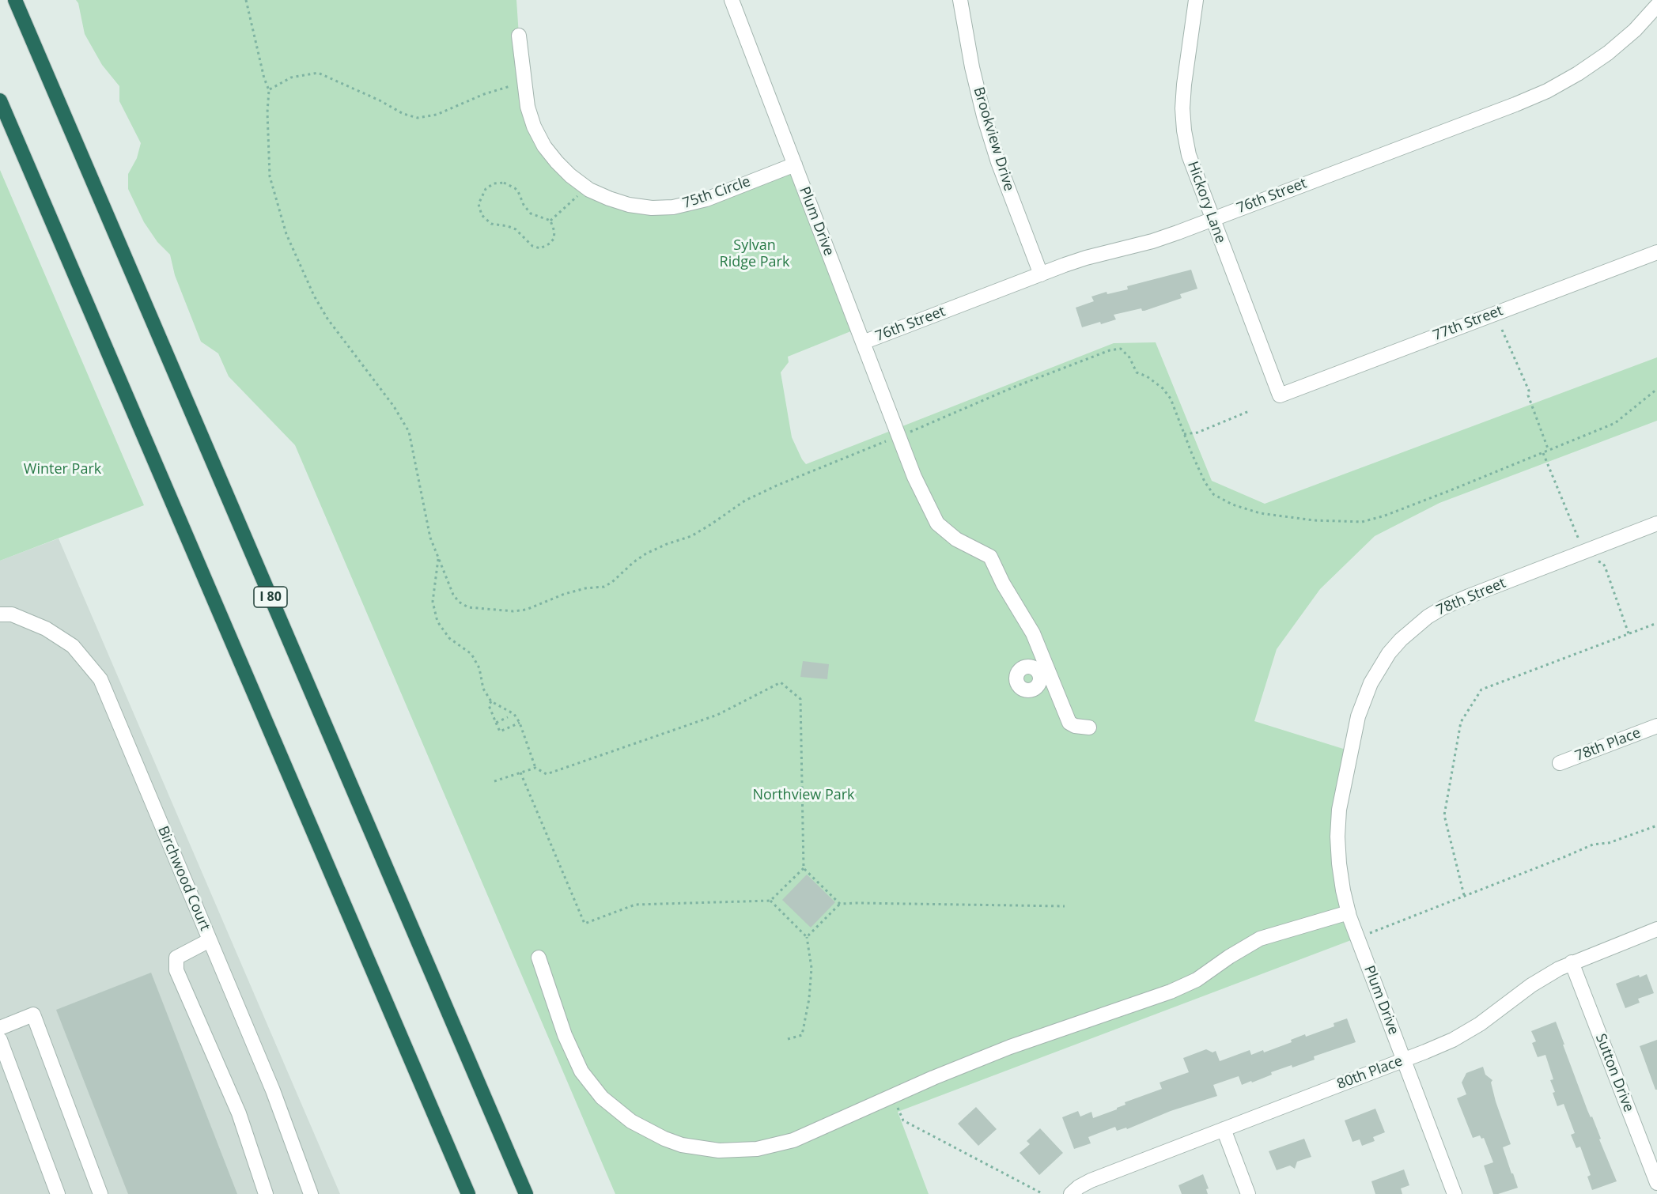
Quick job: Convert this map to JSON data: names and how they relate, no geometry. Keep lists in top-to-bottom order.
{
  "streets": {
    "highway": ["I 80"],
    "street": [
      "Brookview Drive",
      "75th Circle",
      "76th Street",
      "Hickory Lane",
      "Plum Drive",
      "77th Street",
      "78th Street",
      "78th Place",
      "Birchwood Court",
      "80th Place",
      "Sutton Drive"
    ]
  },
  "crossings": [
    ["Brookview Drive", "76th Street"],
    ["75th Circle", "Plum Drive"],
    ["76th Street", "Hickory Lane"],
    ["76th Street", "Plum Drive"],
    ["Hickory Lane", "77th Street"],
    ["Plum Drive", "78th Street"],
    ["Plum Drive", "80th Place"],
    ["80th Place", "Sutton Drive"]
  ],
  "parks": ["Sylvan Ridge Park", "Winter Park", "Northview Park"]
}
